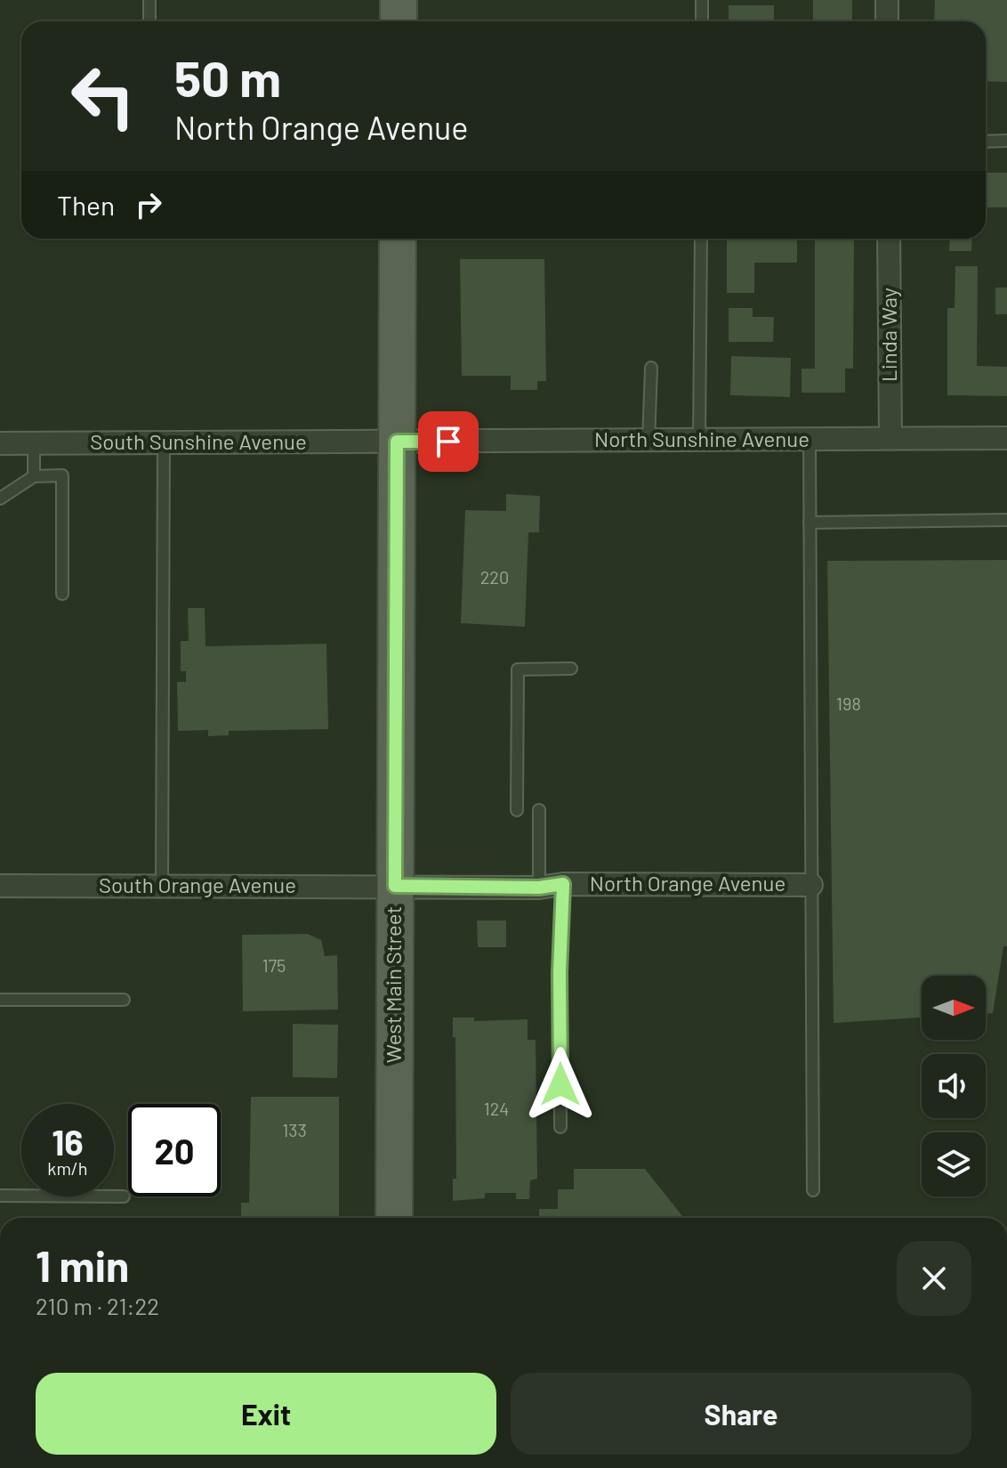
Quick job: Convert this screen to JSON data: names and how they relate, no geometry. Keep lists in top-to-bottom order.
{
  "streets": {
    "main road": ["West Main Street"],
    "street": [
      "Linda Way",
      "North Sunshine Avenue",
      "South Sunshine Avenue",
      "North Orange Avenue",
      "South Orange Avenue"
    ]
  },
  "crossings": [
    ["Linda Way", "North Sunshine Avenue"],
    ["North Sunshine Avenue", "South Sunshine Avenue"],
    ["North Sunshine Avenue", "West Main Street"],
    ["South Sunshine Avenue", "West Main Street"],
    ["South Orange Avenue", "West Main Street"]
  ],
  "house_numbers": [
    "220",
    "198",
    "175",
    "124",
    "133"
  ],
  "north": "right",
  "page": {
    "turn": ["50 m", "North Orange Avenue"],
    "then": "Then",
    "speed": "16 km/h",
    "limit": "20",
    "heading": ["1 min", "210 m · 21:22"],
    "buttons": ["Exit", "Share"]
  }
}
